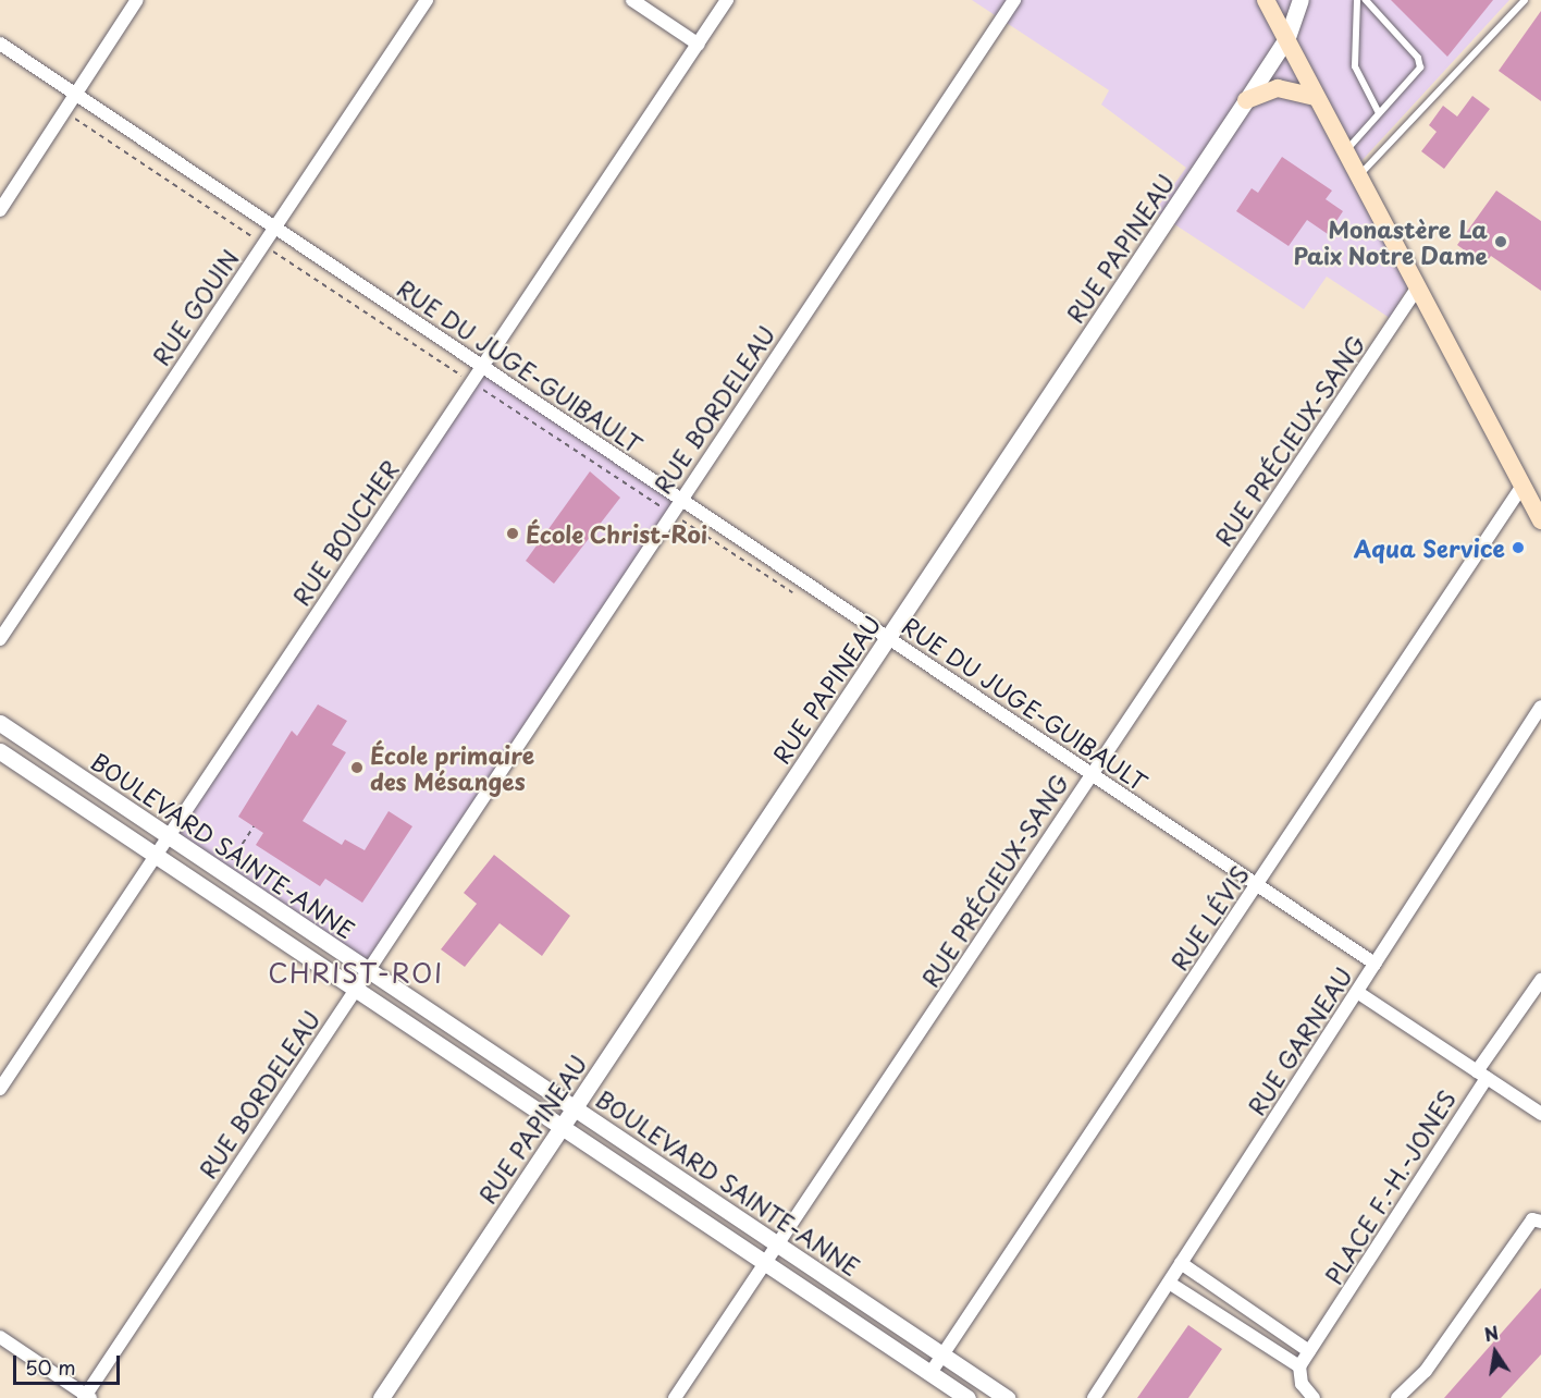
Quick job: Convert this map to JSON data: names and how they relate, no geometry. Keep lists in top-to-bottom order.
{
  "streets": {
    "street": [
      "RUE PAPINEAU",
      "RUE GOUIN",
      "RUE DU JUGE-GUIBAULT",
      "RUE BORDELEAU",
      "RUE PRÉCIEUX-SANG",
      "RUE BOUCHER",
      "BOULEVARD SAINTE-ANNE",
      "RUE LÉVIS",
      "RUE GARNEAU",
      "PLACE F.-H.-JONES"
    ]
  },
  "crossings": [
    ["RUE PAPINEAU", "RUE DU JUGE-GUIBAULT"],
    ["RUE PAPINEAU", "BOULEVARD SAINTE-ANNE"],
    ["RUE GOUIN", "RUE DU JUGE-GUIBAULT"],
    ["RUE DU JUGE-GUIBAULT", "RUE BORDELEAU"],
    ["RUE DU JUGE-GUIBAULT", "RUE PRÉCIEUX-SANG"],
    ["RUE DU JUGE-GUIBAULT", "RUE BOUCHER"],
    ["RUE DU JUGE-GUIBAULT", "RUE LÉVIS"],
    ["RUE DU JUGE-GUIBAULT", "RUE GARNEAU"],
    ["RUE BORDELEAU", "BOULEVARD SAINTE-ANNE"],
    ["RUE PRÉCIEUX-SANG", "BOULEVARD SAINTE-ANNE"],
    ["RUE BOUCHER", "BOULEVARD SAINTE-ANNE"],
    ["BOULEVARD SAINTE-ANNE", "RUE LÉVIS"]
  ],
  "districts": ["CHRIST-ROI"],
  "places": [
    "Monastère La Paix Notre Dame",
    "École Christ-Roi",
    "Aqua Service",
    "École primaire des Mésanges"
  ],
  "scale_bar": "50 m",
  "north": "top"
}
